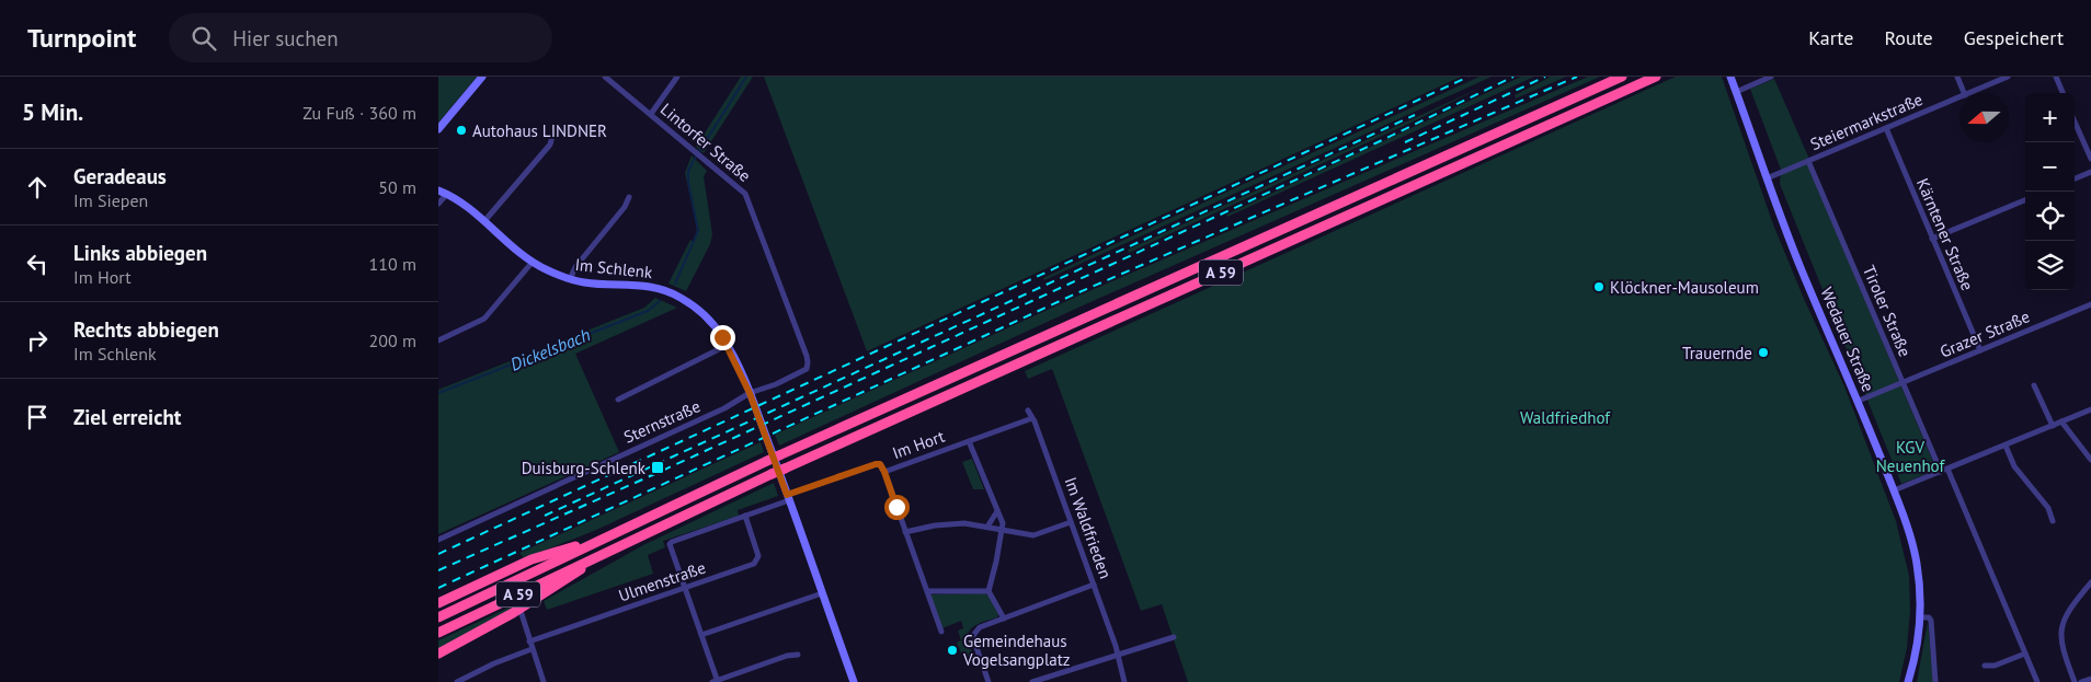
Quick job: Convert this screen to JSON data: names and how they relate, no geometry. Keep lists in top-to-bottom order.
{
  "streets": {
    "highway": ["A 59"],
    "street": [
      "Steiermarkstraße",
      "Lintorfer Straße",
      "Kärntener Straße",
      "Im Schlenk",
      "Tiroler Straße",
      "Grazer Straße",
      "Wedauer Straße",
      "Sternstraße",
      "Im Hort",
      "Im Waldfrieden",
      "Ulmenstraße"
    ]
  },
  "crossings": [
    ["Steiermarkstraße", "Kärntener Straße"],
    ["Steiermarkstraße", "Tiroler Straße"],
    ["Steiermarkstraße", "Wedauer Straße"],
    ["Lintorfer Straße", "Sternstraße"],
    ["Kärntener Straße", "Grazer Straße"],
    ["Im Schlenk", "Sternstraße"],
    ["Im Schlenk", "Im Hort"],
    ["Tiroler Straße", "Grazer Straße"],
    ["Grazer Straße", "Wedauer Straße"],
    ["Im Hort", "Im Waldfrieden"]
  ],
  "water": ["Dickelsbach"],
  "parks": ["Waldfriedhof", "KGV Neuenhof"],
  "places": {
    "other": [
      "Autohaus LINDNER",
      "Klöckner-Mausoleum",
      "Trauernde",
      "Gemeindehaus Vogelsangplatz"
    ],
    "transit": ["Duisburg-Schlenk"]
  },
  "north": "left",
  "page": {
    "header": "Turnpoint",
    "search": "Hier suchen",
    "nav": ["Karte", "Route", "Gespeichert"],
    "heading": ["5 Min.", "Zu Fuß · 360 m"],
    "map_buttons": ["+", "−"],
    "list": [
      ["Geradeaus", "Im Siepen", "50 m"],
      ["Links abbiegen", "Im Hort", "110 m"],
      ["Rechts abbiegen", "Im Schlenk", "200 m"],
      "Ziel erreicht"
    ]
  }
}
